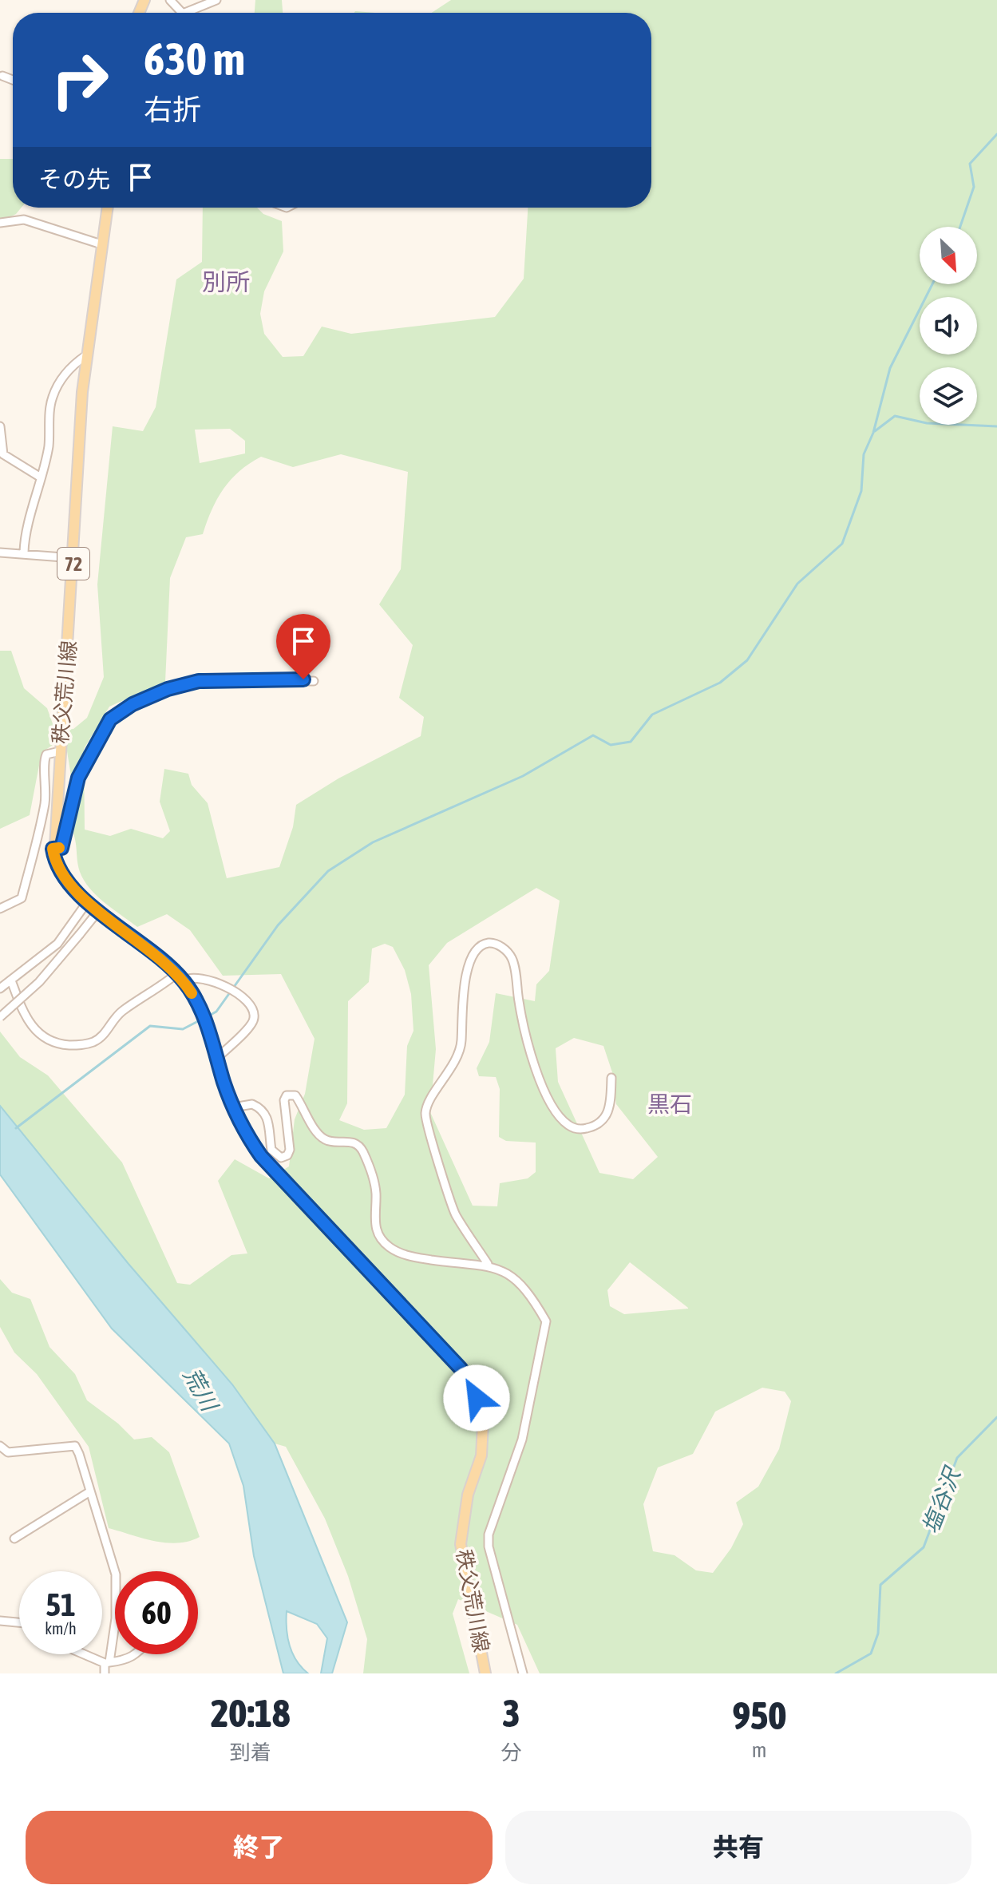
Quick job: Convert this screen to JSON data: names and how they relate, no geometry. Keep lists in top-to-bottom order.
{
  "streets": {
    "main road": ["72", "秩父荒川線"]
  },
  "districts": ["別所", "黒石"],
  "water": ["荒川", "塩谷沢"],
  "north": "bottom right",
  "page": {
    "turn": ["630 m", "右折"],
    "then": "その先",
    "speed": "51 km/h",
    "limit": "60",
    "eta": [
      "20:18",
      "到着",
      "3",
      "分",
      "950",
      "m"
    ],
    "buttons": ["終了", "共有"]
  }
}
